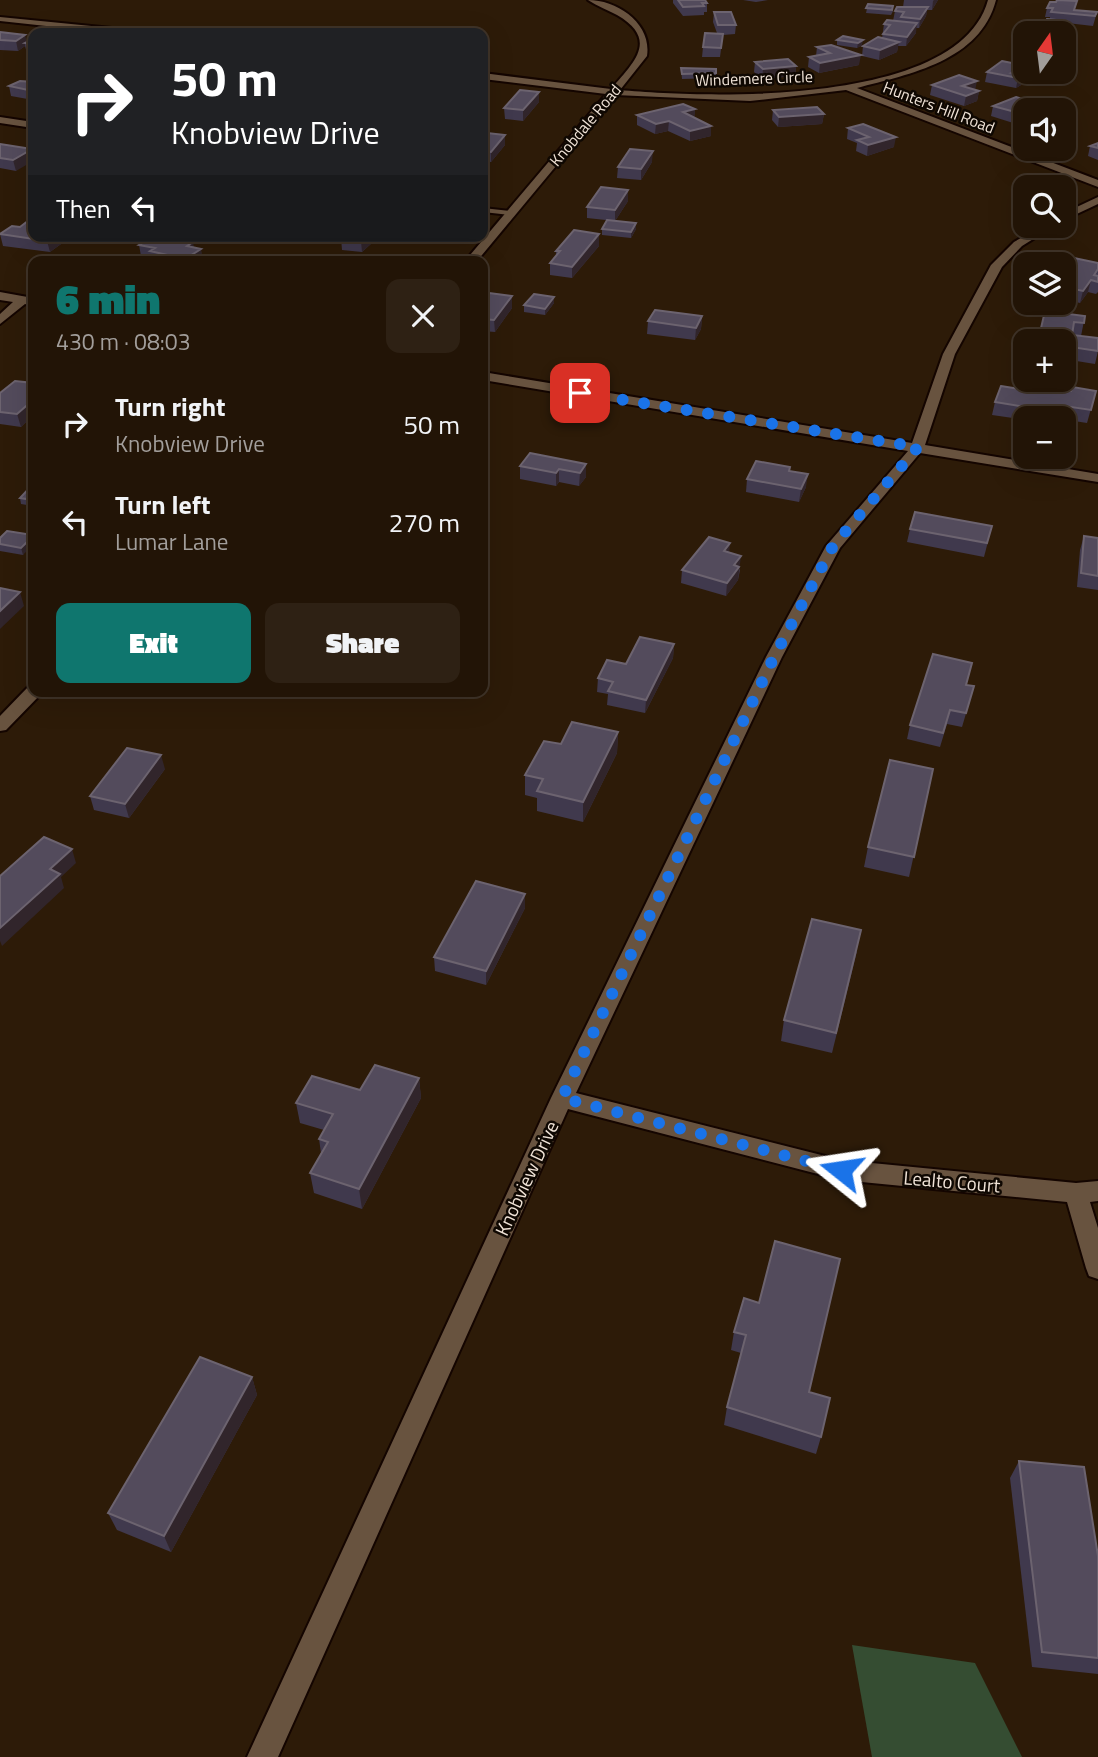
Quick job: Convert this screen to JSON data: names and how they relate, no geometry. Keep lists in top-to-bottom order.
{
  "streets": {
    "street": [
      "Windemere Circle",
      "Hunters Hill Road",
      "Knobdale Road",
      "Knobview Drive",
      "Lealto Court"
    ]
  },
  "crossings": [
    ["Windemere Circle", "Hunters Hill Road"],
    ["Windemere Circle", "Knobdale Road"],
    ["Knobview Drive", "Lealto Court"]
  ],
  "north": "top",
  "page": {
    "map_buttons": ["+", "−"],
    "turn": ["50 m", "Knobview Drive"],
    "then": "Then",
    "heading": ["6 min", "430 m · 08:03"],
    "list": [
      {
        "name": "Turn right",
        "note": "Knobview Drive",
        "value": "50 m"
      },
      {
        "name": "Turn left",
        "note": "Lumar Lane",
        "value": "270 m"
      }
    ],
    "buttons": ["Exit", "Share"]
  }
}
